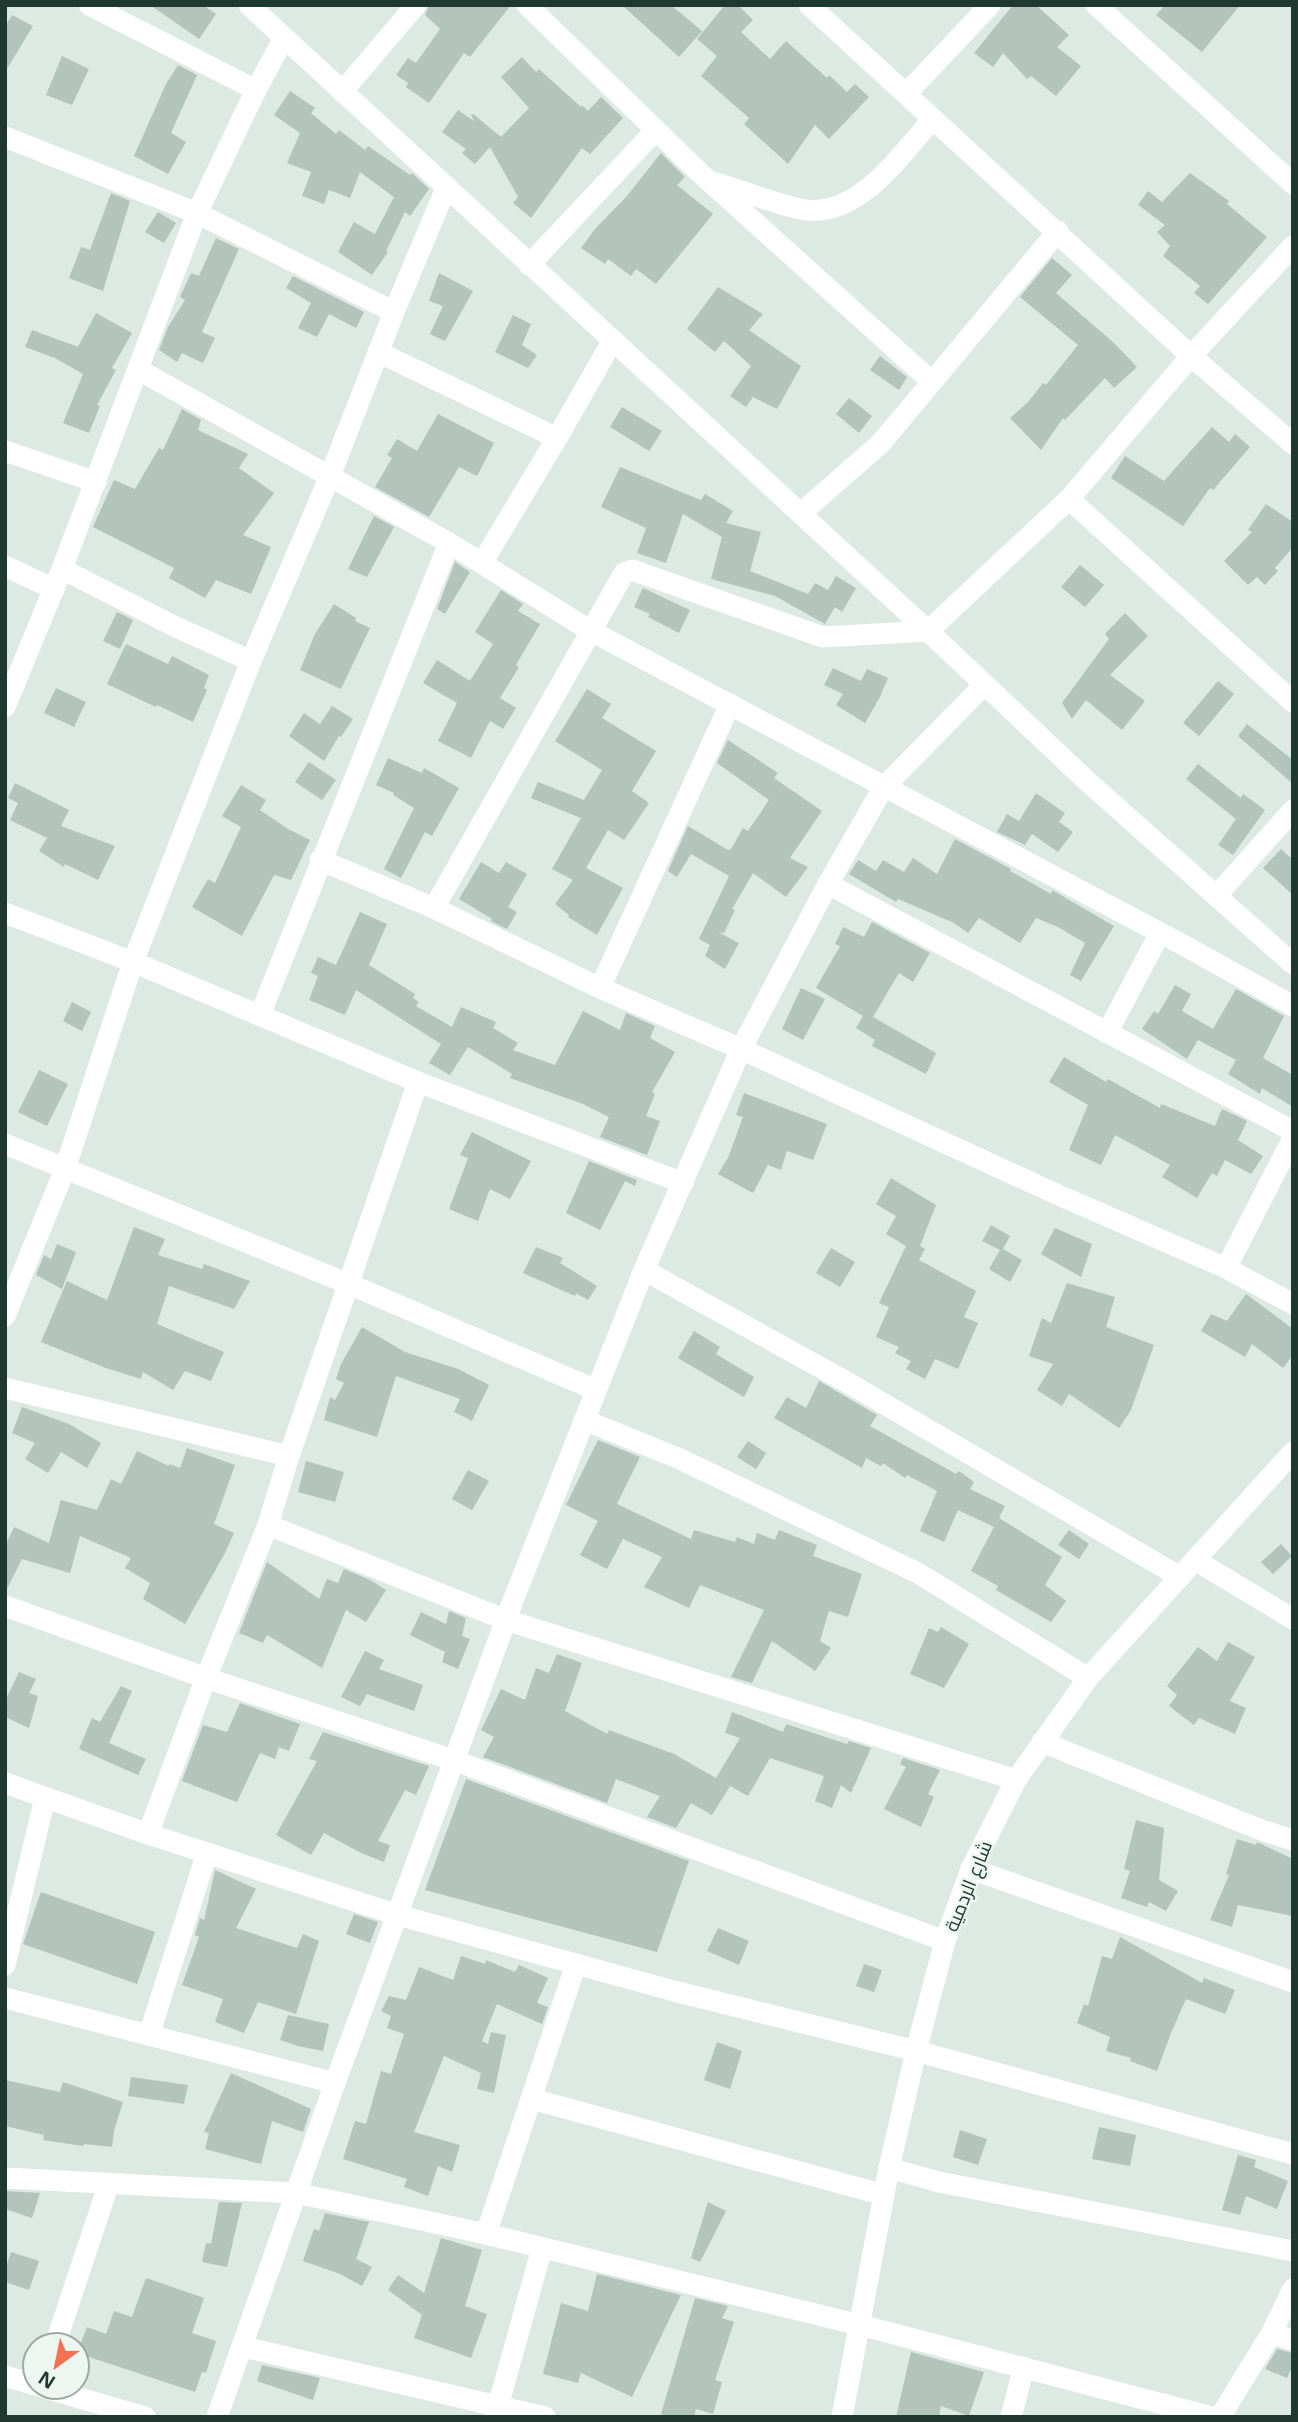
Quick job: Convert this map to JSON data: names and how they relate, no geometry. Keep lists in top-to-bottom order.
{
  "streets": {
    "street": ["شارع الردمية"]
  },
  "north": "bottom left"
}
